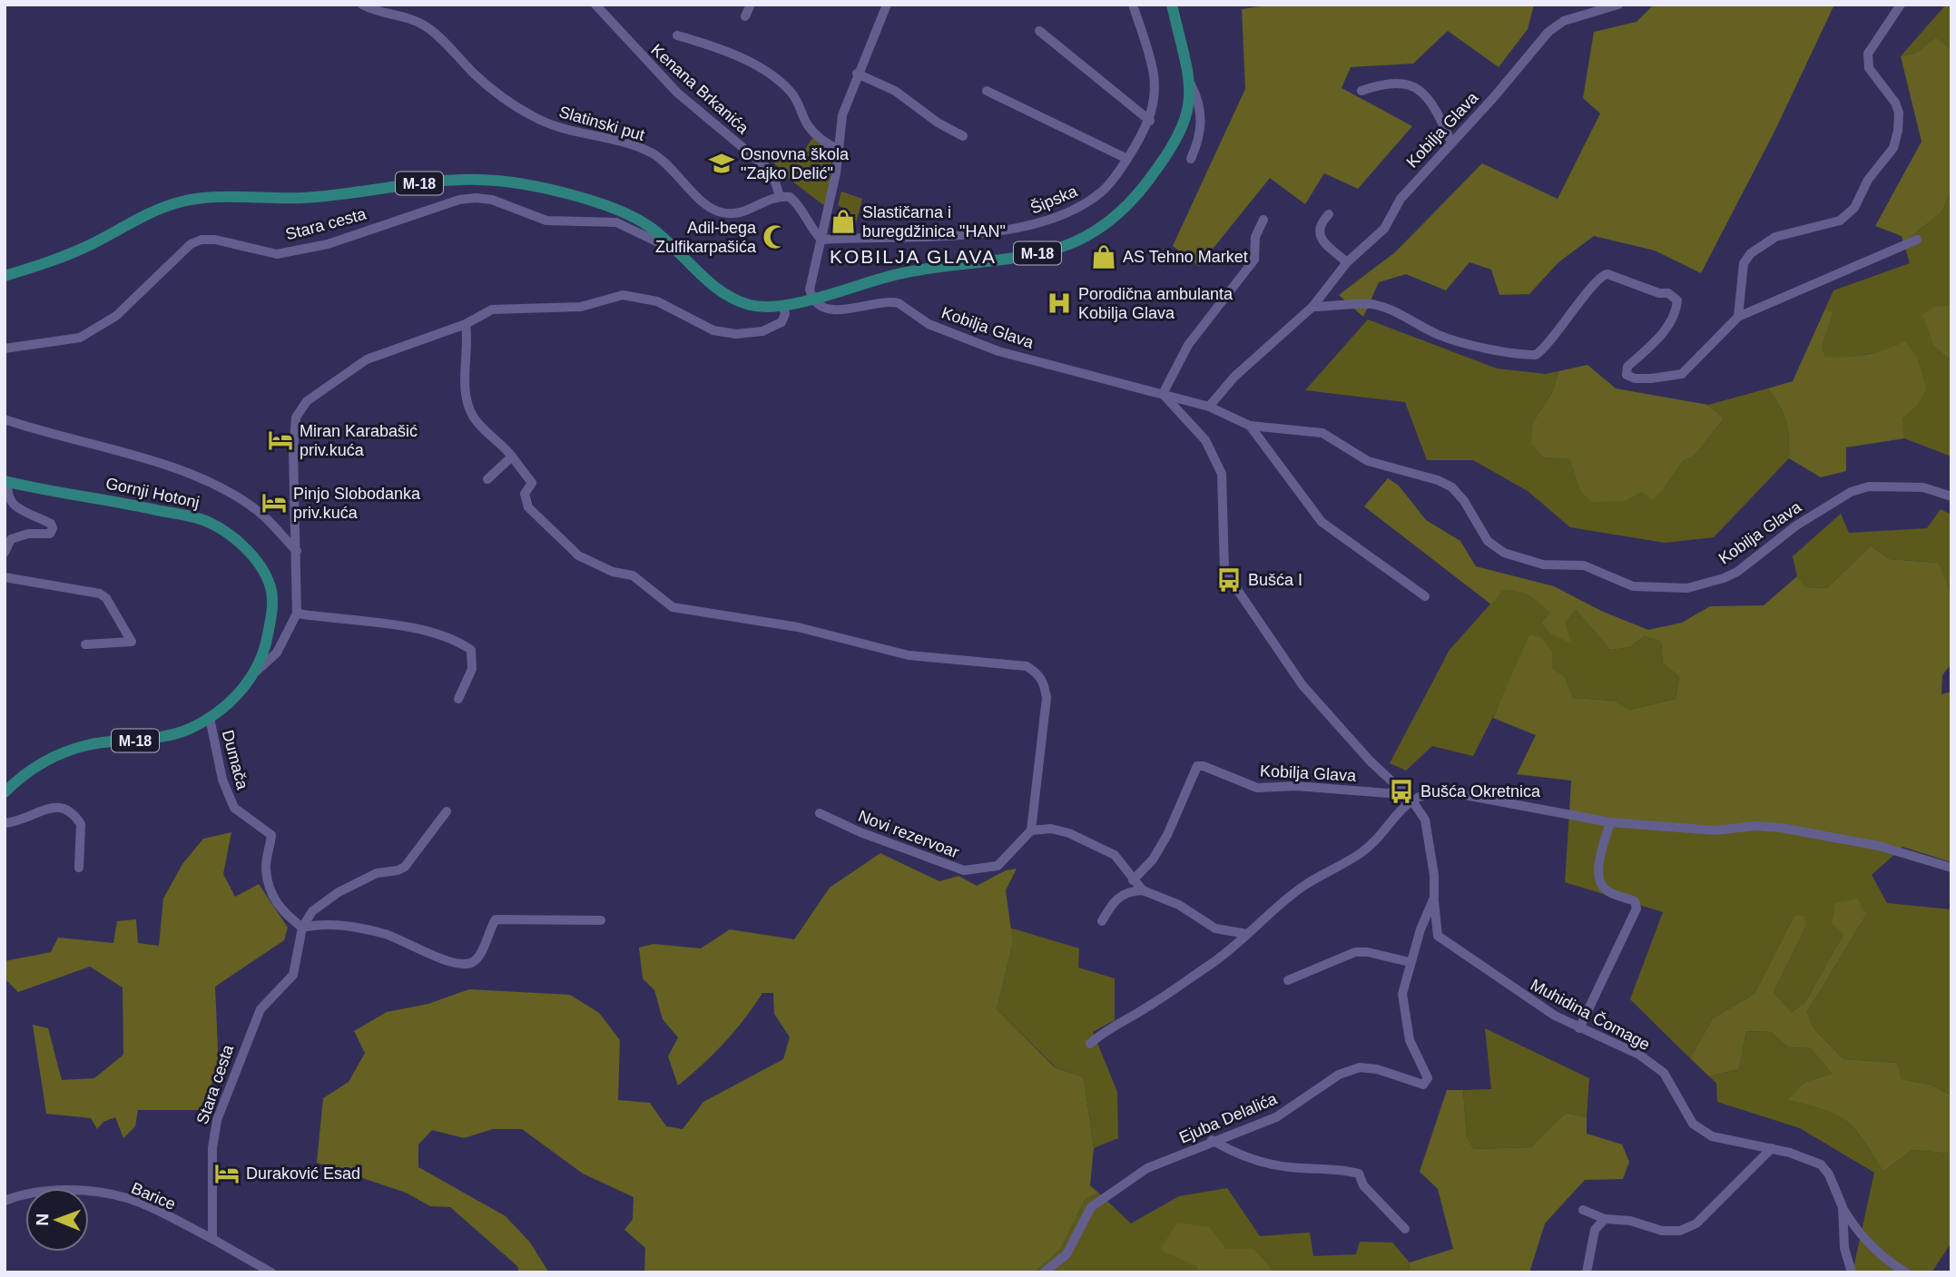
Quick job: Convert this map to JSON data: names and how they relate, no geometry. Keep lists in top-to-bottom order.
{
  "streets": {
    "main road": ["M-18", "Stara cesta", "Gornji Hotonj"],
    "street": [
      "Kenana Brkanića",
      "Slatinski put",
      "Kobilja Glava",
      "Šipska",
      "Dumača",
      "Novi rezervoar",
      "Muhidina Čomage",
      "Ejuba Delalića",
      "Barice"
    ]
  },
  "crossings": [
    ["Kenana Brkanića", "Slatinski put"],
    ["Kobilja Glava", "M-18"],
    ["Kobilja Glava", "Stara cesta"],
    ["Kobilja Glava", "Ejuba Delalića"],
    ["M-18", "Stara cesta"],
    ["Stara cesta", "Dumača"],
    ["Stara cesta", "Barice"],
    ["Gornji Hotonj", "Dumača"],
    ["Muhidina Čomage", "Ejuba Delalića"]
  ],
  "districts": ["KOBILJA GLAVA"],
  "places": {
    "school or university": ["Osnovna škola \"Zajko Delić\""],
    "shop": ["Slastičarna i buregdžinica \"HAN\"", "AS Tehno Market"],
    "mosque": ["Adil-bega Zulfikarpašića"],
    "hospital": ["Porodična ambulanta Kobilja Glava"],
    "hotel": ["Miran Karabašić priv.kuća", "Pinjo Slobodanka priv.kuća", "Duraković Esad"],
    "bus stop": ["Bušća I", "Bušća Okretnica"]
  },
  "north": "left"
}
